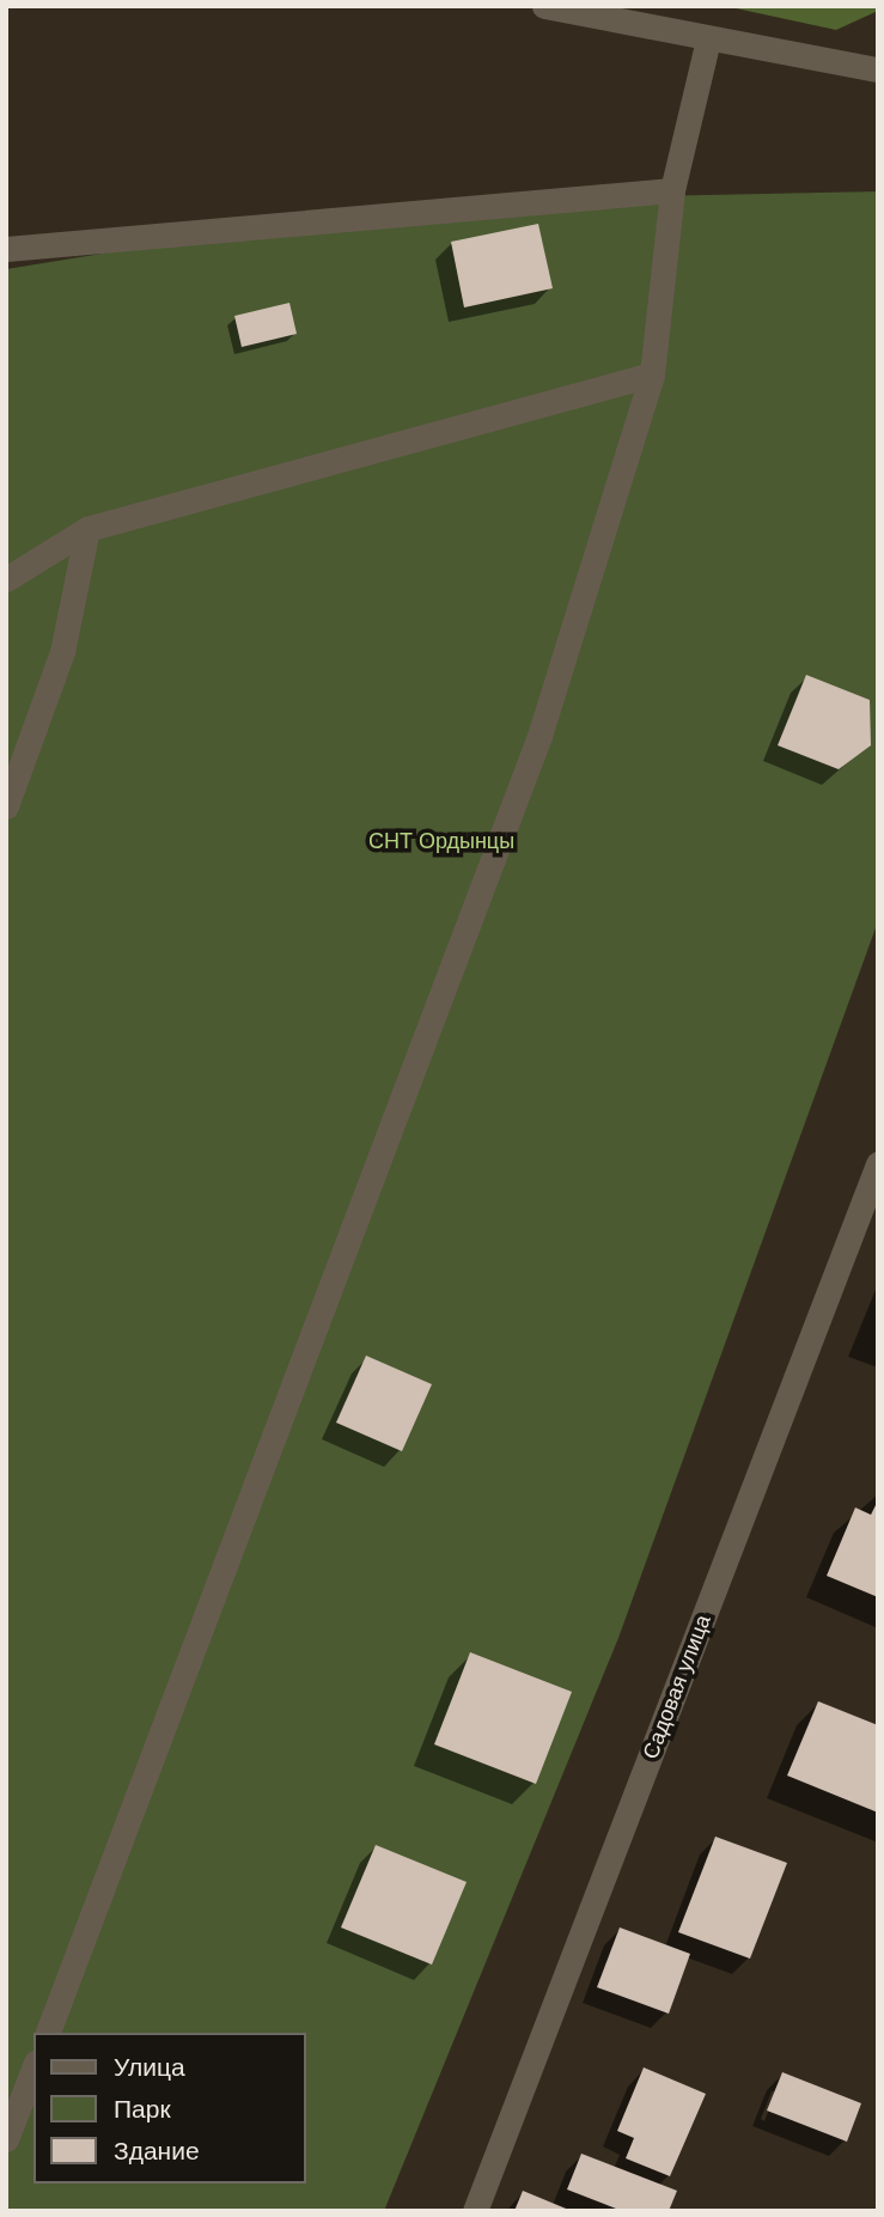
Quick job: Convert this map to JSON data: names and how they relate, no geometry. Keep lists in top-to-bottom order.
{
  "streets": {
    "street": ["Садовая улица"]
  },
  "parks": ["СНТ Ордынцы"],
  "legend": ["Улица", "Парк", "Здание"]
}
